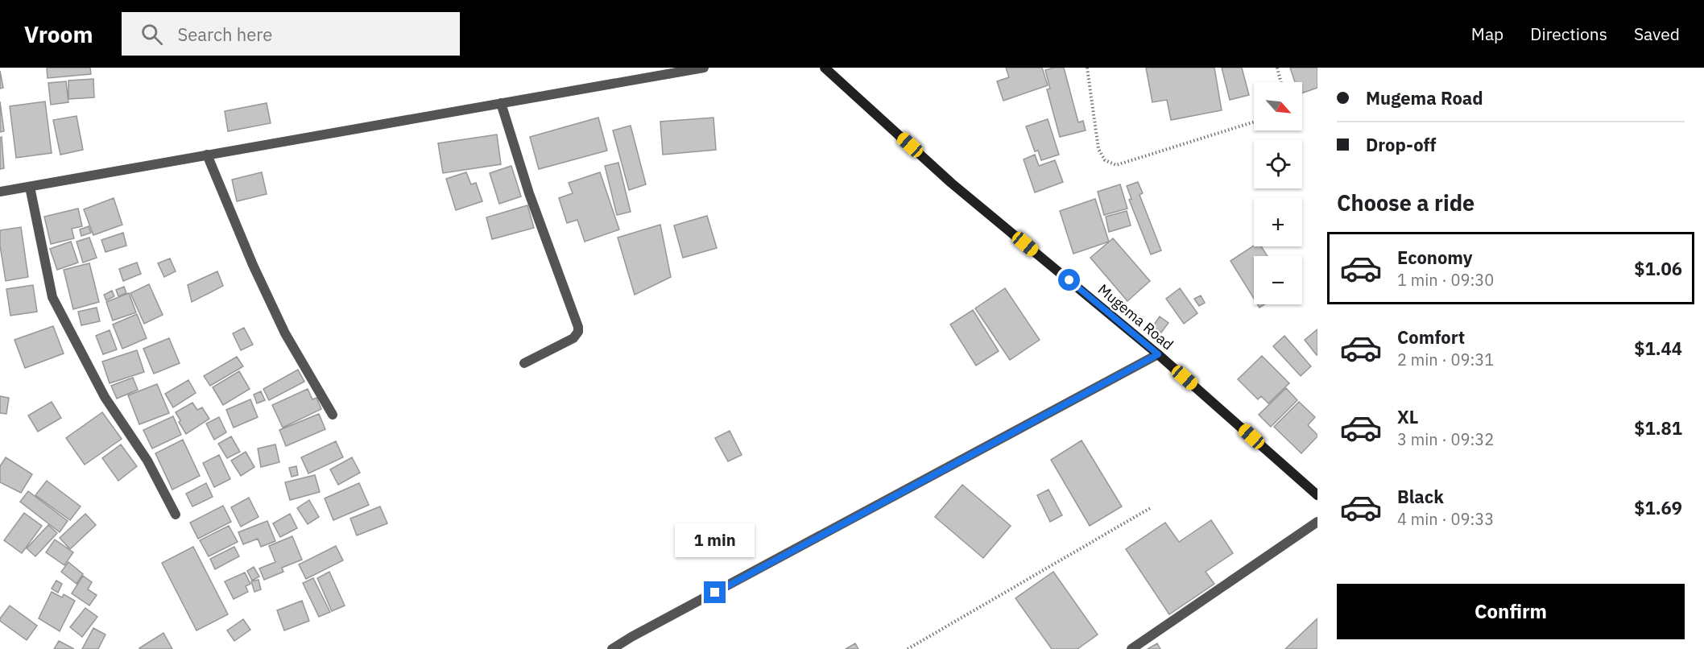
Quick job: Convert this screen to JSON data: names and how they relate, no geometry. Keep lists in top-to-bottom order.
{
  "streets": {
    "street": ["Mugema Road"]
  },
  "north": "bottom right",
  "page": {
    "header": "Vroom",
    "search": "Search here",
    "nav": ["Map", "Directions", "Saved"],
    "banner": ["Mugema Road", "Drop-off"],
    "map_buttons": ["+", "−"],
    "heading": "Choose a ride",
    "list": [
      {
        "name": "Economy",
        "note": "1 min · 09:30",
        "value": "$1.06"
      },
      {
        "name": "Comfort",
        "note": "2 min · 09:31",
        "value": "$1.44"
      },
      {
        "name": "XL",
        "note": "3 min · 09:32",
        "value": "$1.81"
      },
      {
        "name": "Black",
        "note": "4 min · 09:33",
        "value": "$1.69"
      }
    ],
    "bubble": "1 min",
    "buttons": "Confirm"
  }
}
